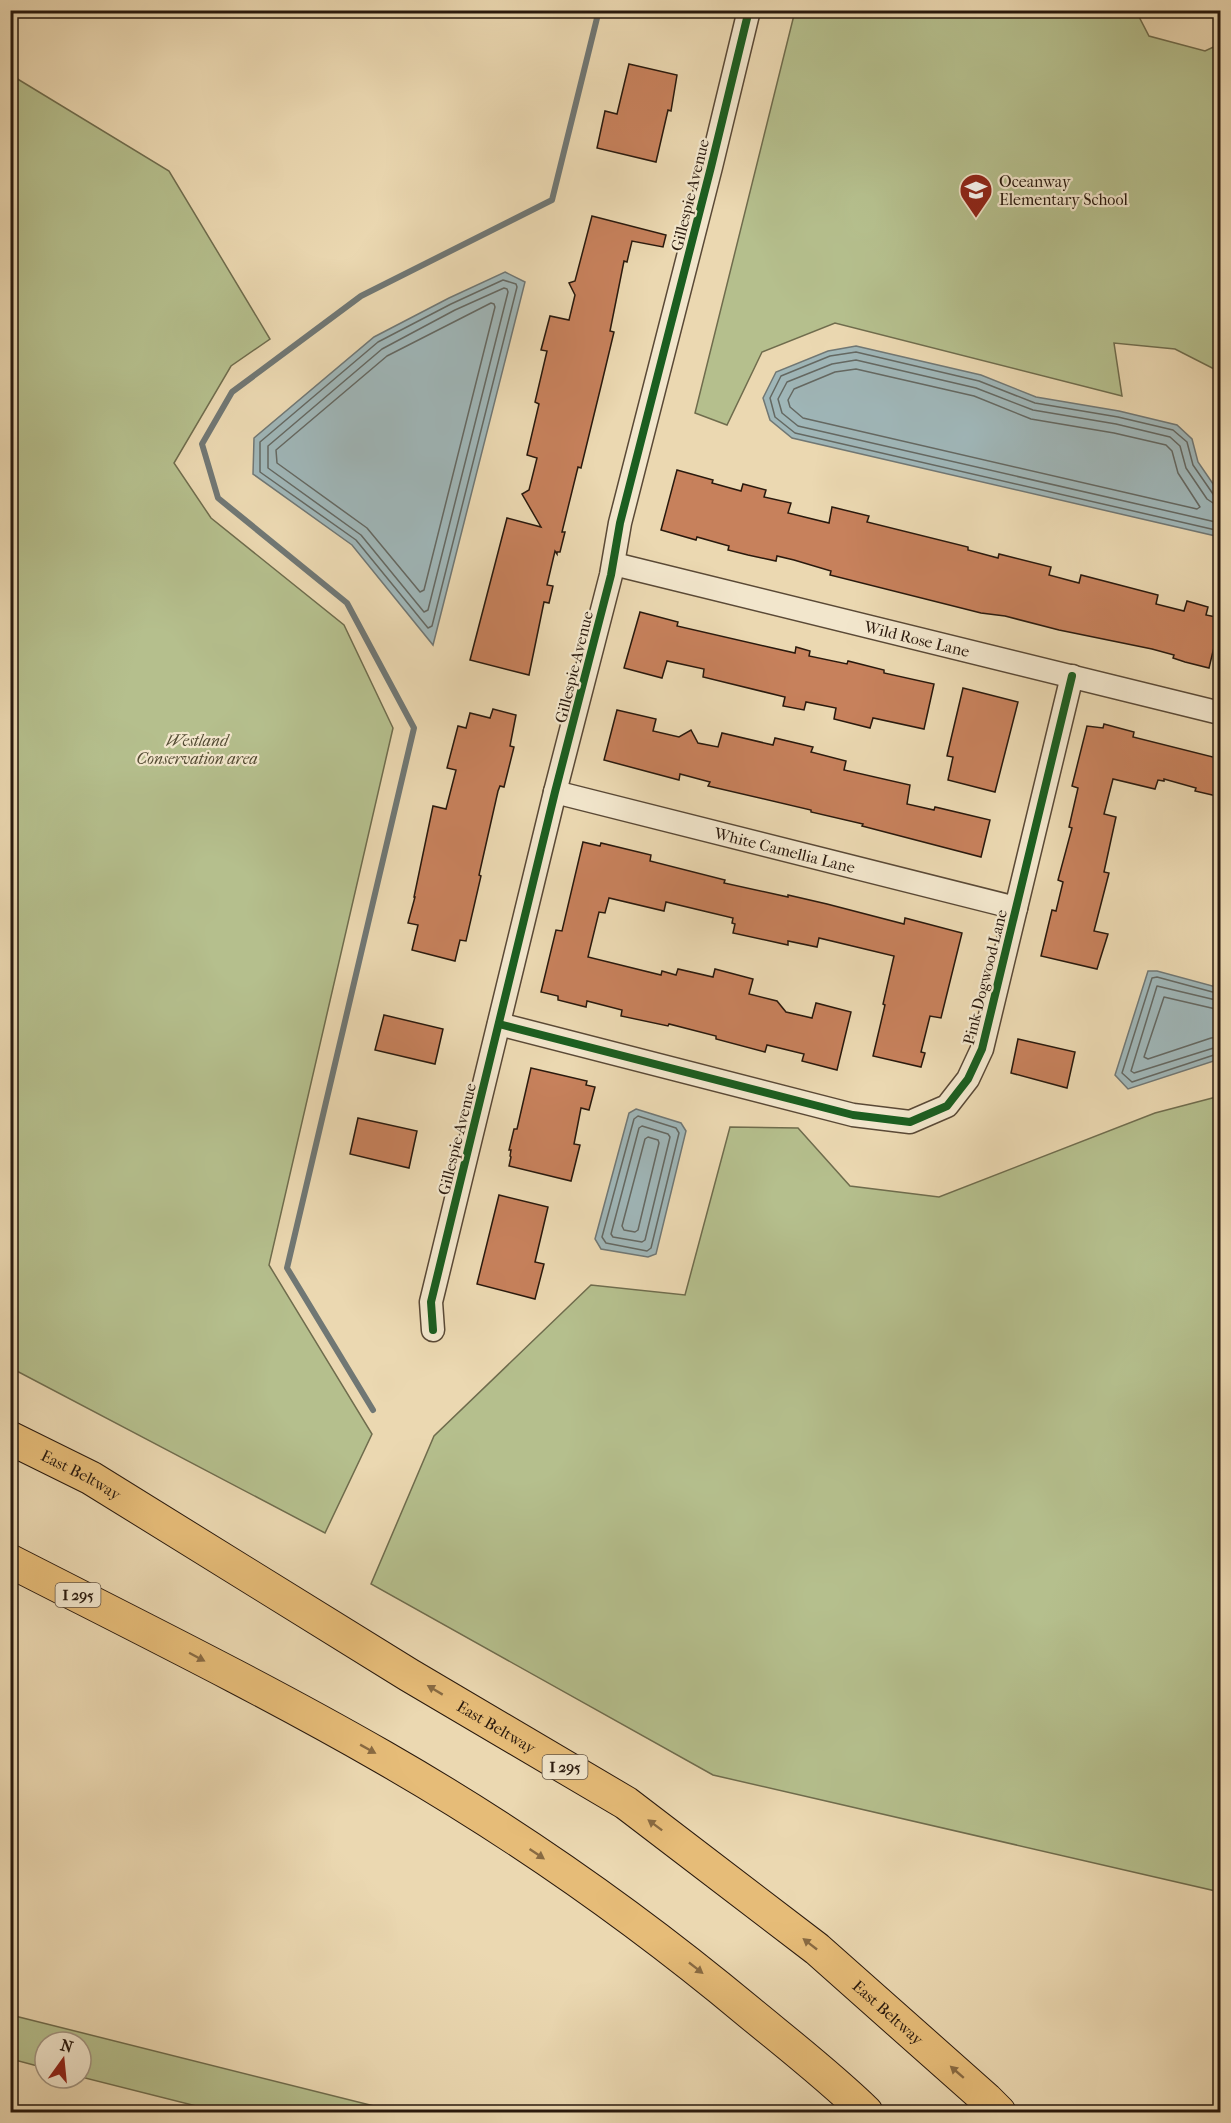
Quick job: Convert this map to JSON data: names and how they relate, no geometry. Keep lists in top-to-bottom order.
{
  "streets": {
    "highway": ["East Beltway", "I 295"],
    "street": [
      "Gillespie Avenue",
      "Wild Rose Lane",
      "White Camellia Lane",
      "Pink Dogwood Lane"
    ]
  },
  "crossings": [
    ["Gillespie Avenue", "Wild Rose Lane"],
    ["Gillespie Avenue", "White Camellia Lane"],
    ["Gillespie Avenue", "Pink Dogwood Lane"],
    ["Wild Rose Lane", "Pink Dogwood Lane"],
    ["White Camellia Lane", "Pink Dogwood Lane"]
  ],
  "parks": ["Westland Conservation area"],
  "places": {
    "school or university": ["Oceanway Elementary School"]
  },
  "north": "top"
}
